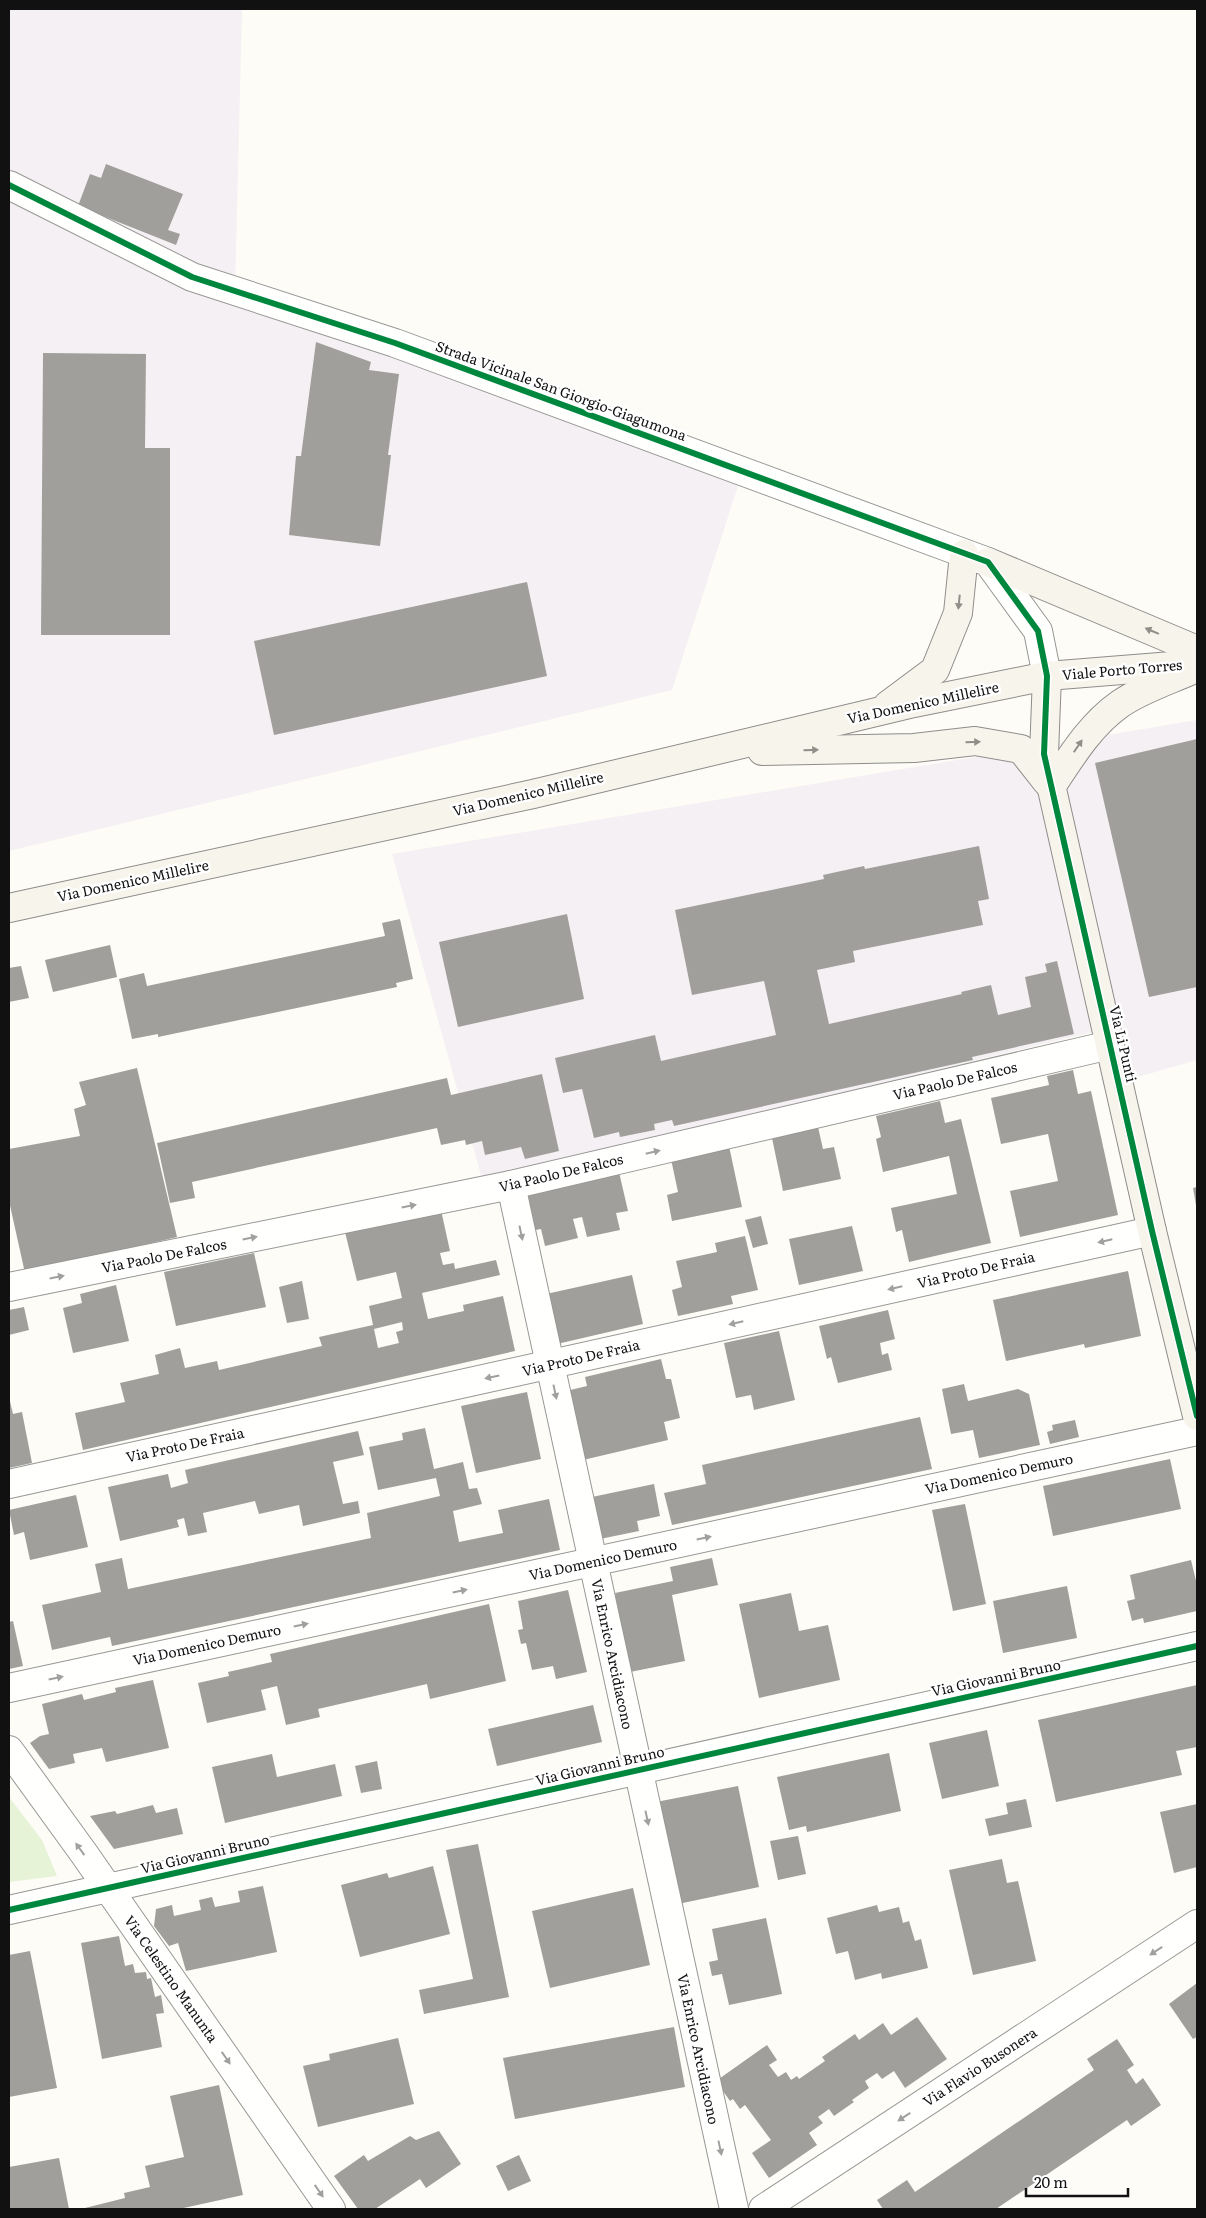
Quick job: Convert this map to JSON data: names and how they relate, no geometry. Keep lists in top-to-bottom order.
{
  "streets": {
    "main road": ["Viale Porto Torres", "Via Domenico Millelire", "Via Li Punti"],
    "street": [
      "Strada Vicinale San Giorgio-Giagumona",
      "Via Paolo De Falcos",
      "Via Proto De Fraia",
      "Via Domenico Demuro",
      "Via Enrico Arcidiacono",
      "Via Giovanni Bruno",
      "Via Celestino Manunta",
      "Via Flavio Busonera"
    ]
  },
  "crossings": [
    ["Viale Porto Torres", "Via Domenico Millelire"],
    ["Viale Porto Torres", "Via Li Punti"],
    ["Via Domenico Millelire", "Via Li Punti"],
    ["Via Li Punti", "Via Paolo De Falcos"],
    ["Via Li Punti", "Via Proto De Fraia"],
    ["Via Paolo De Falcos", "Via Enrico Arcidiacono"],
    ["Via Proto De Fraia", "Via Enrico Arcidiacono"],
    ["Via Domenico Demuro", "Via Enrico Arcidiacono"],
    ["Via Enrico Arcidiacono", "Via Giovanni Bruno"],
    ["Via Giovanni Bruno", "Via Celestino Manunta"]
  ],
  "one_way": [
    "Via Paolo De Falcos",
    "Via Proto De Fraia",
    "Via Domenico Demuro",
    "Via Enrico Arcidiacono",
    "Via Flavio Busonera"
  ],
  "scale_bar": "20 m"
}
